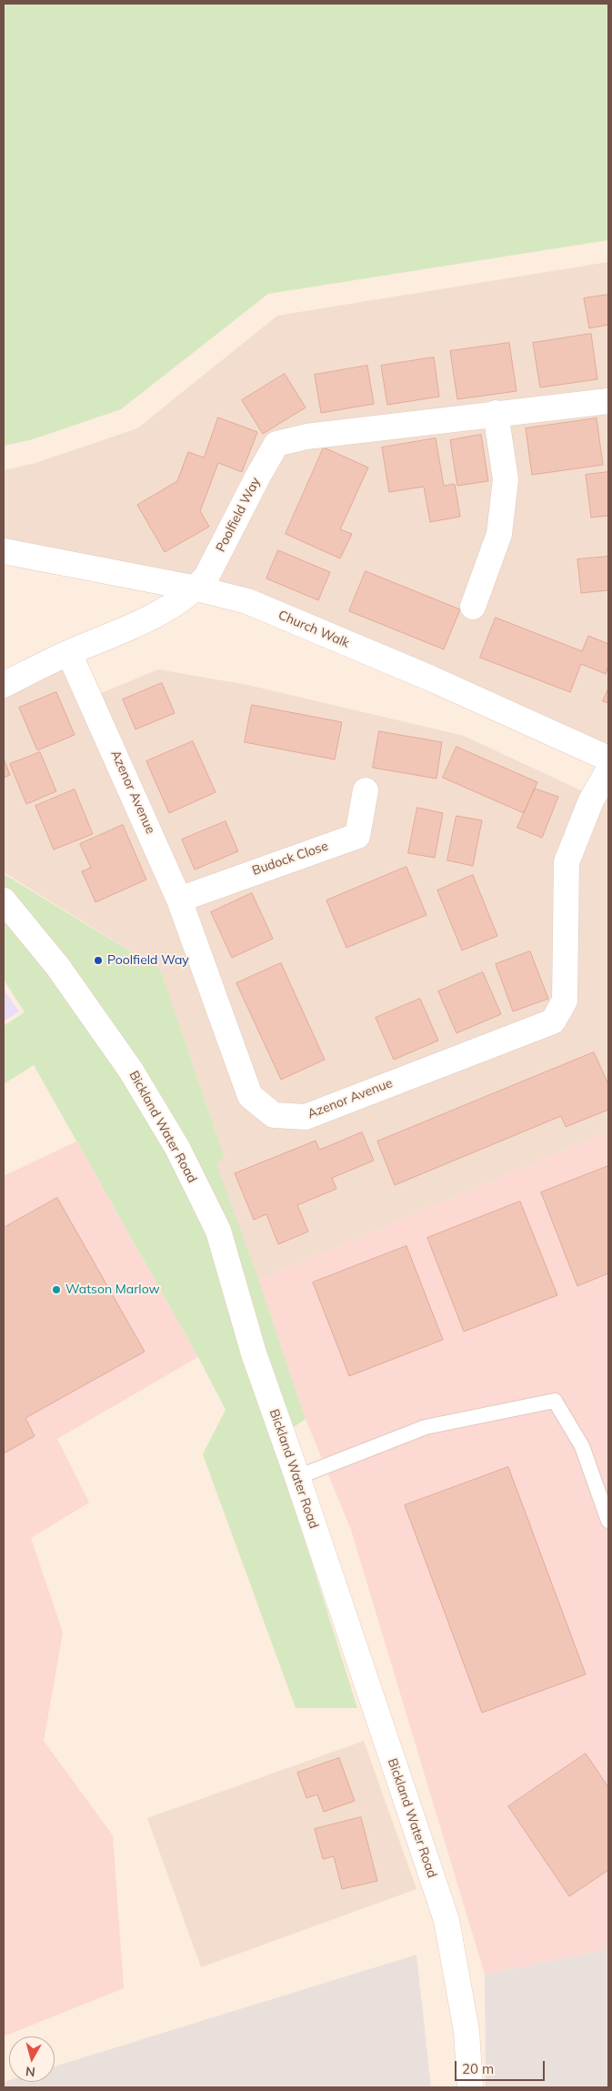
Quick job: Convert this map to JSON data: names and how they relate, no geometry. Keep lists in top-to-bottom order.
{
  "streets": {
    "street": [
      "Poolfield Way",
      "Church Walk",
      "Azenor Avenue",
      "Budock Close",
      "Bickland Water Road"
    ]
  },
  "crossings": [
    ["Poolfield Way", "Church Walk"],
    ["Poolfield Way", "Azenor Avenue"],
    ["Azenor Avenue", "Budock Close"]
  ],
  "places": ["Poolfield Way", "Watson Marlow"],
  "scale_bar": "20 m",
  "north": "bottom"
}
